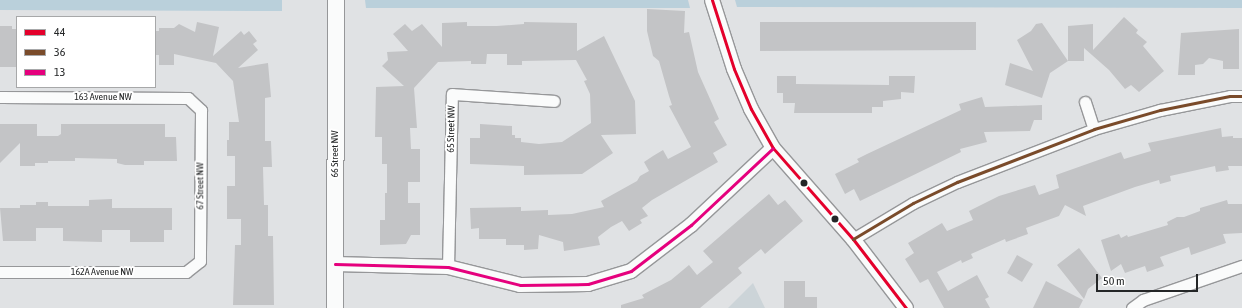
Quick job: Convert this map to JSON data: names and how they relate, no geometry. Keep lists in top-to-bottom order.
{
  "streets": {
    "main road": ["66 Street NW"],
    "street": [
      "163 Avenue NW",
      "65 Street NW",
      "67 Street NW",
      "162A Avenue NW"
    ]
  },
  "crossings": [
    ["163 Avenue NW", "67 Street NW"],
    ["67 Street NW", "162A Avenue NW"]
  ],
  "lines": ["transit line 44", "transit line 36", "transit line 13"],
  "legend": ["44", "36", "13"],
  "scale_bar": "50 m"
}
